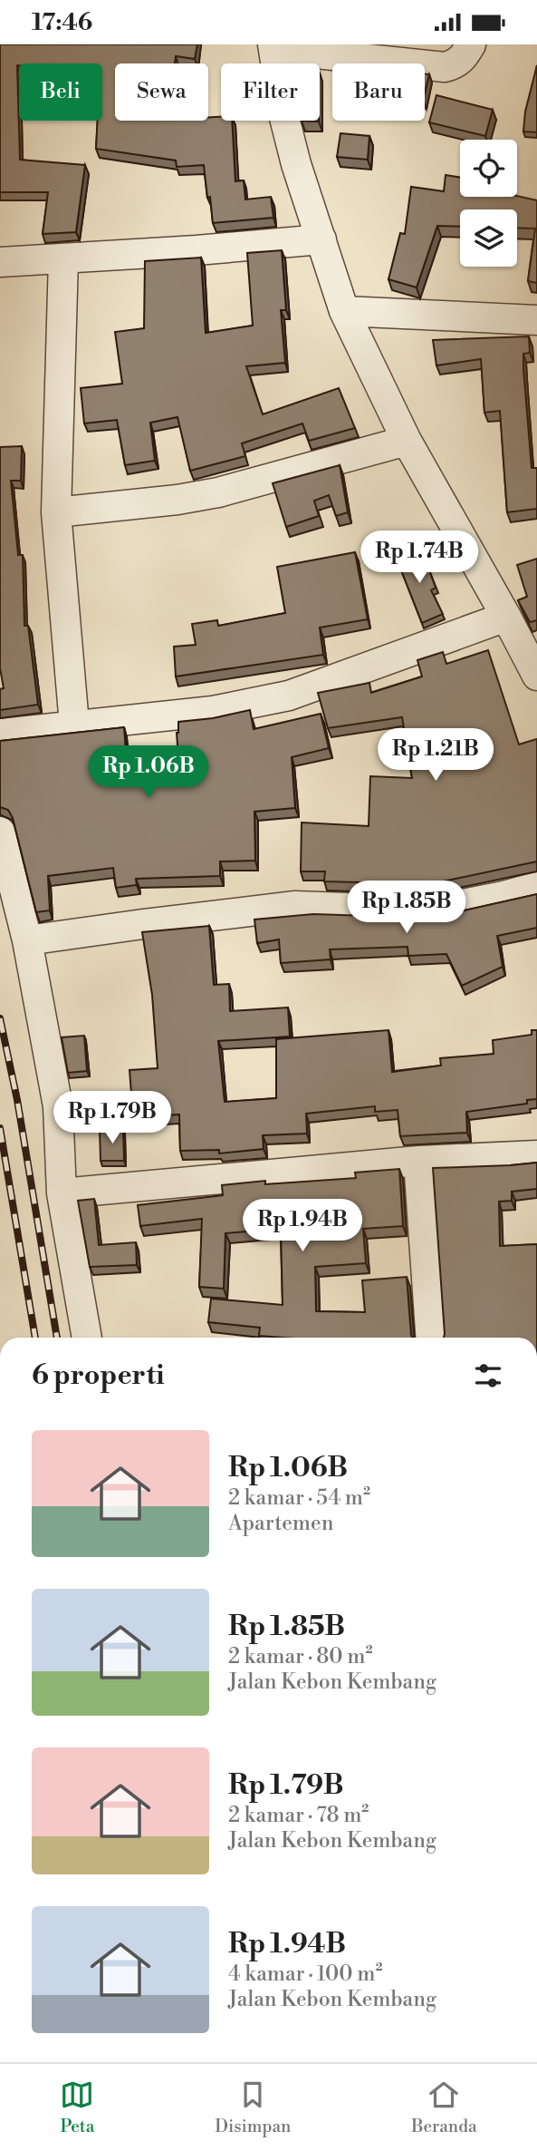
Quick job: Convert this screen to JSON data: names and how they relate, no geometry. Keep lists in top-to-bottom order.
{
  "page": {
    "status": "17:46",
    "chip": [
      "Beli",
      "Sewa",
      "Filter",
      "Baru"
    ],
    "price": [
      "Rp 1.74B",
      "Rp 1.21B",
      "Rp 1.06B",
      "Rp 1.85B",
      "Rp 1.79B",
      "Rp 1.94B"
    ],
    "heading": "6 properti",
    "list": [
      {
        "name": "Rp 1.06B",
        "note": "2 kamar · 54 m² · Apartemen"
      },
      {
        "name": "Rp 1.85B",
        "note": "2 kamar · 80 m² · Jalan Kebon Kembang"
      },
      {
        "name": "Rp 1.79B",
        "note": "2 kamar · 78 m² · Jalan Kebon Kembang"
      },
      {
        "name": "Rp 1.94B",
        "note": "4 kamar · 100 m² · Jalan Kebon Kembang"
      }
    ],
    "tabs": ["Peta", "Disimpan", "Beranda"]
  }
}
